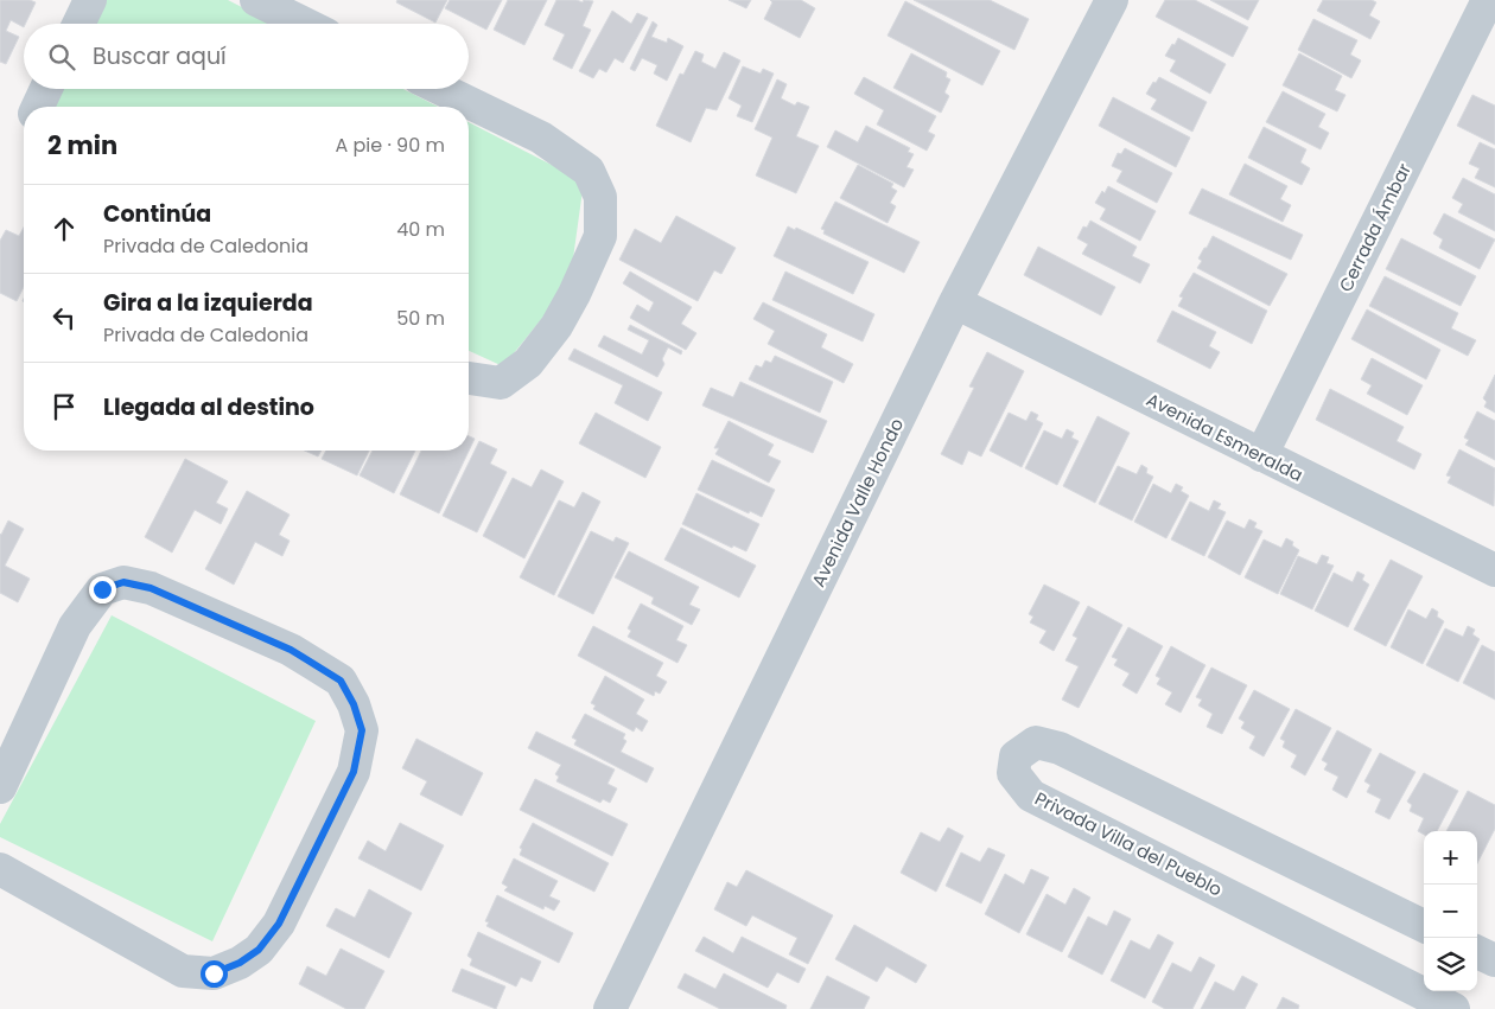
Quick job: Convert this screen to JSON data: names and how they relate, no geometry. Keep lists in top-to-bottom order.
{
  "streets": {
    "street": [
      "Cerrada Ámbar",
      "Avenida Esmeralda",
      "Avenida Valle Hondo",
      "Privada Villa del Pueblo"
    ]
  },
  "crossings": [
    ["Cerrada Ámbar", "Avenida Esmeralda"],
    ["Avenida Esmeralda", "Avenida Valle Hondo"]
  ],
  "page": {
    "search": "Buscar aquí",
    "heading": ["2 min", "A pie · 90 m"],
    "list": [
      ["Continúa", "Privada de Caledonia", "40 m"],
      ["Gira a la izquierda", "Privada de Caledonia", "50 m"],
      "Llegada al destino"
    ],
    "map_buttons": ["+", "−"]
  }
}
